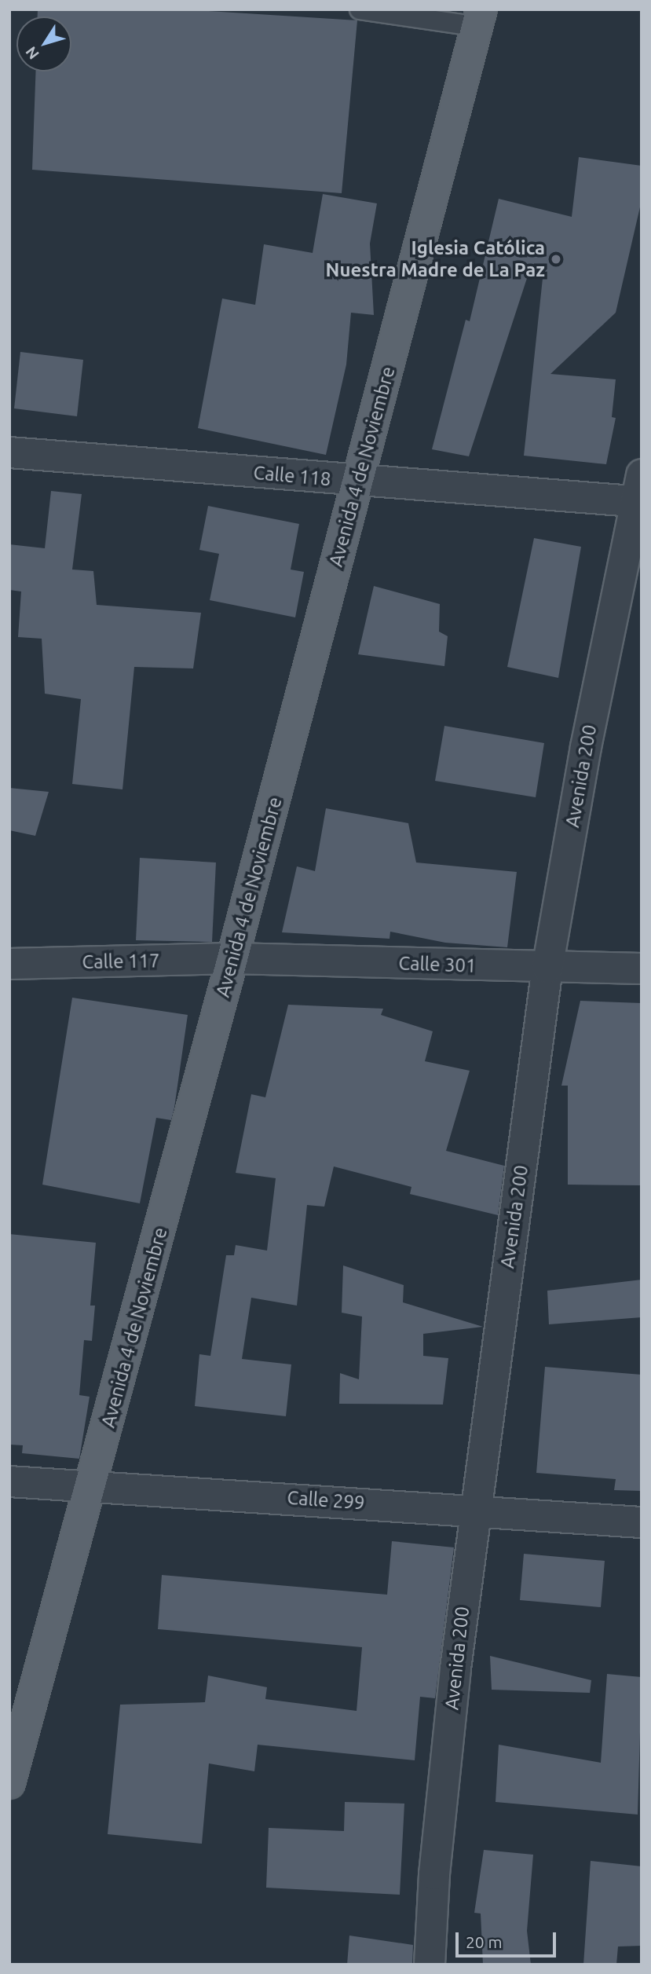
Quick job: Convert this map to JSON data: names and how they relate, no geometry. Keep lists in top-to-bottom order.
{
  "streets": {
    "main road": ["Avenida 4 de Noviembre"],
    "street": [
      "Calle 118",
      "Avenida 200",
      "Calle 117",
      "Calle 301",
      "Calle 299"
    ]
  },
  "crossings": [
    ["Avenida 4 de Noviembre", "Calle 118"],
    ["Avenida 4 de Noviembre", "Calle 117"],
    ["Avenida 4 de Noviembre", "Calle 301"],
    ["Avenida 4 de Noviembre", "Calle 299"],
    ["Calle 118", "Avenida 200"],
    ["Avenida 200", "Calle 301"],
    ["Avenida 200", "Calle 299"],
    ["Calle 117", "Calle 301"]
  ],
  "places": ["Iglesia Católica Nuestra Madre de La Paz"],
  "scale_bar": "20 m",
  "north": "bottom left"
}
